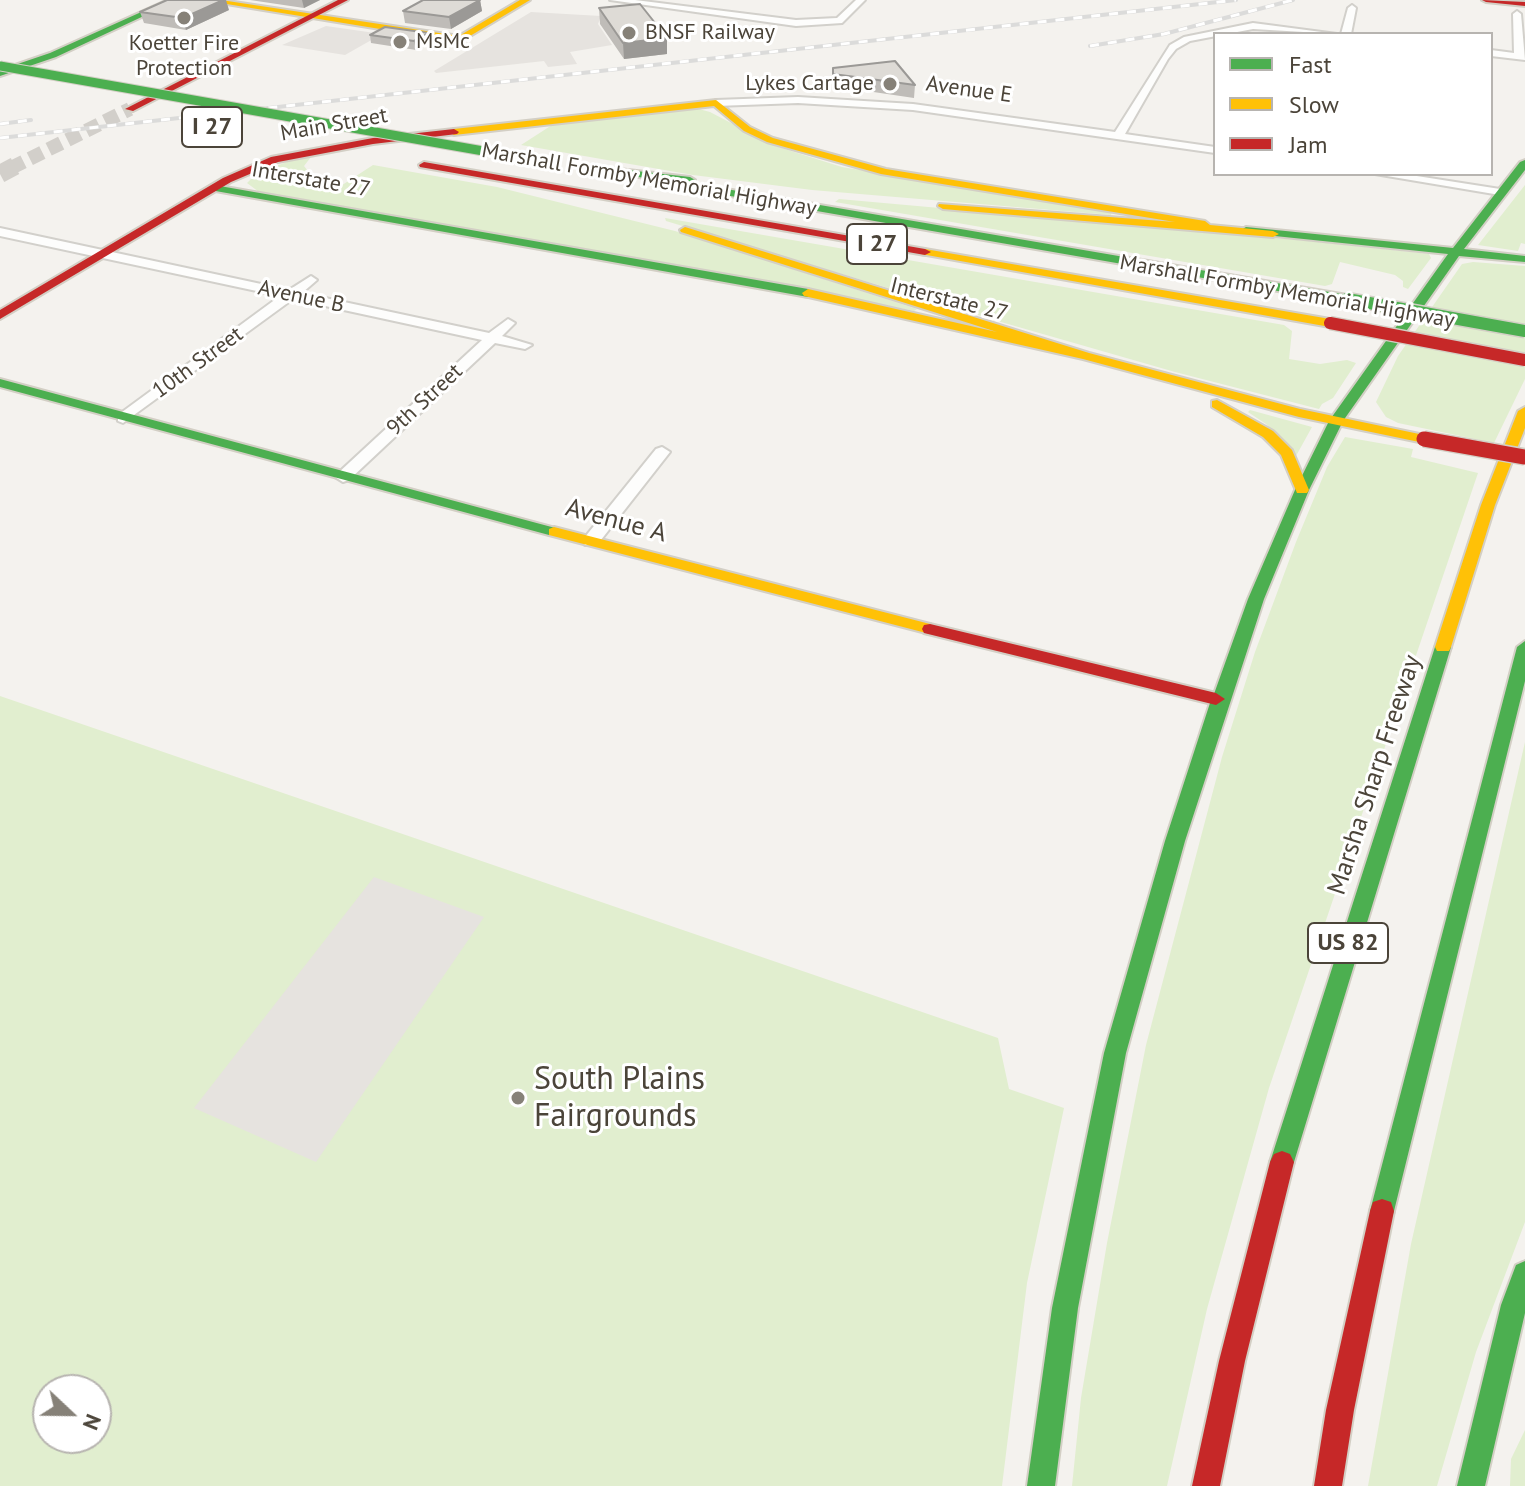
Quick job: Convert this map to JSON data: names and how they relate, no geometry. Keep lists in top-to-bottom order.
{
  "streets": {
    "main road": [
      "Main Street",
      "I 27",
      "Interstate 27",
      "Marshall Formby Memorial Highway",
      "Avenue A",
      "Marsha Sharp Freeway",
      "US 82"
    ],
    "street": [
      "Avenue E",
      "Avenue B",
      "10th Street",
      "9th Street"
    ]
  },
  "crossings": [
    ["Avenue E", "Main Street"],
    ["Main Street", "Interstate 27"],
    ["Main Street", "Avenue B"],
    ["Avenue B", "10th Street"],
    ["Avenue B", "9th Street"],
    ["10th Street", "Avenue A"],
    ["9th Street", "Avenue A"]
  ],
  "places": [
    "Koetter Fire Protection",
    "BNSF Railway",
    "MsMc",
    "Lykes Cartage",
    "South Plains Fairgrounds"
  ],
  "legend": ["Fast", "Slow", "Jam"],
  "north": "right"
}
